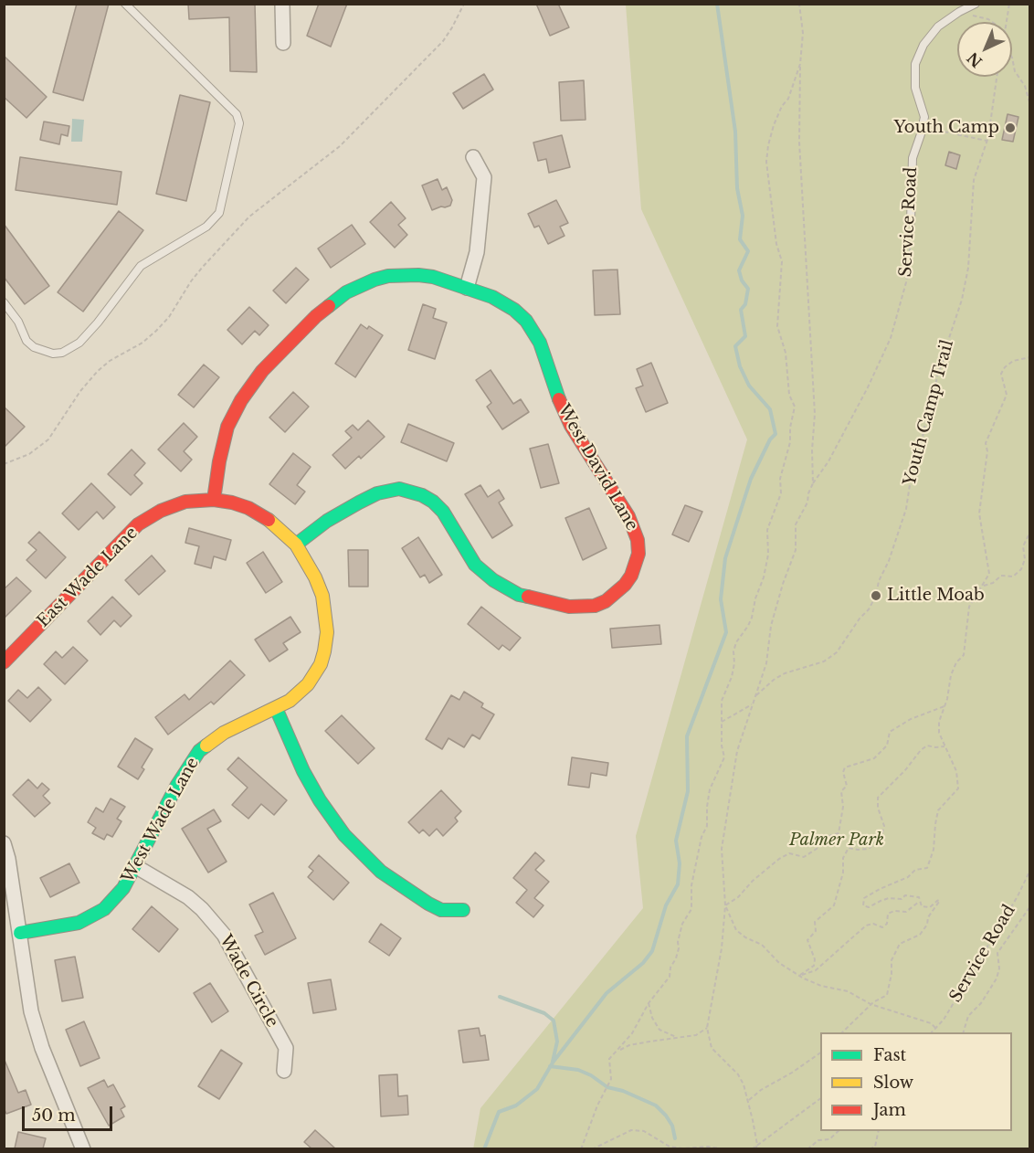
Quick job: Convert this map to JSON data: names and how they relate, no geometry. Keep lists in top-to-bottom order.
{
  "streets": {
    "street": [
      "West David Lane",
      "East Wade Lane",
      "West Wade Lane",
      "Wade Circle"
    ],
    "lane": ["Service Road"],
    "path": ["Youth Camp Trail"]
  },
  "crossings": [
    ["West David Lane", "East Wade Lane"],
    ["West David Lane", "West Wade Lane"],
    ["East Wade Lane", "West Wade Lane"],
    ["West Wade Lane", "Wade Circle"]
  ],
  "parks": ["Palmer Park"],
  "places": ["Youth Camp", "Little Moab"],
  "legend": ["Fast", "Slow", "Jam"],
  "scale_bar": "50 m",
  "north": "bottom left"
}
